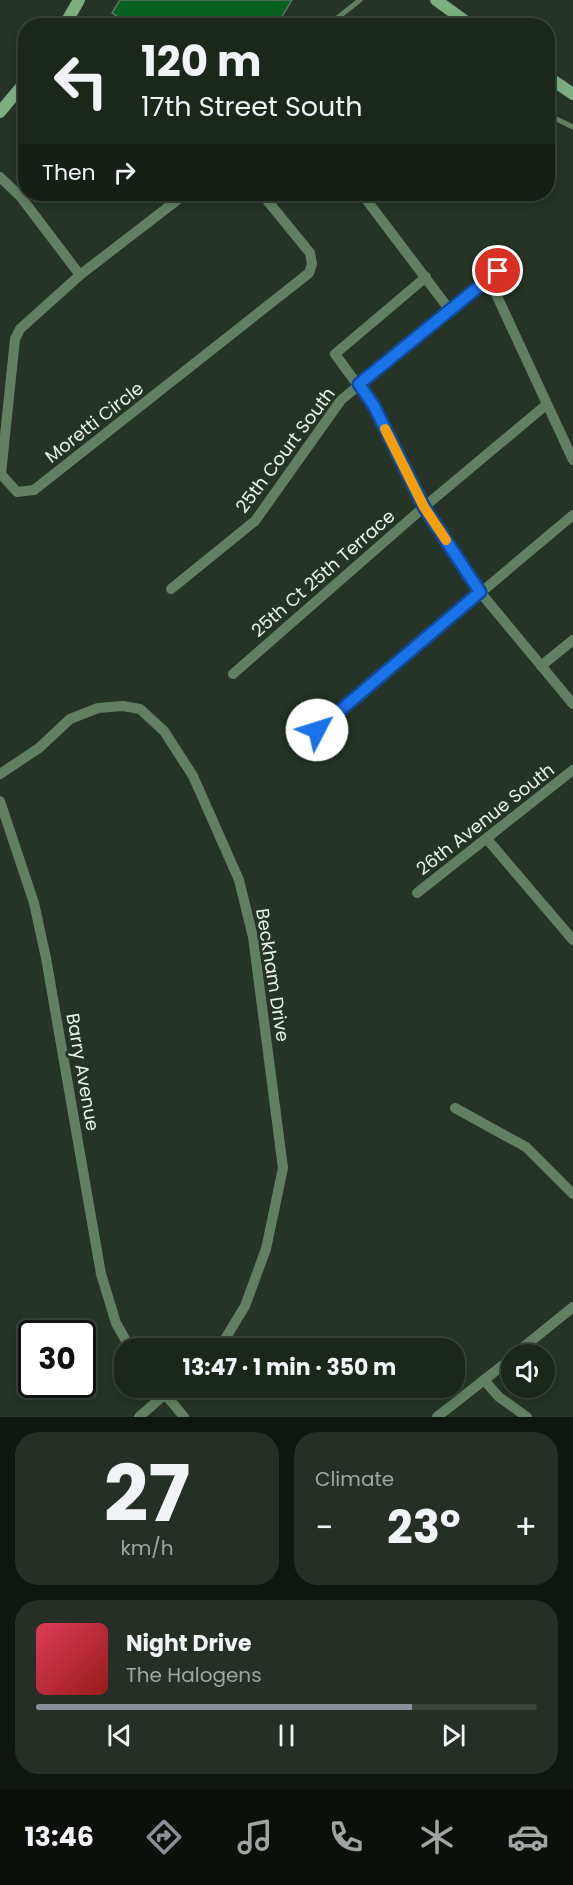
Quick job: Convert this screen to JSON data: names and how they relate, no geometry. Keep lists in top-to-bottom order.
{
  "streets": {
    "street": [
      "Moretti Circle",
      "25th Court South",
      "25th Ct 25th Terrace",
      "26th Avenue South",
      "Beckham Drive",
      "Barry Avenue"
    ]
  },
  "page": {
    "turn": ["120 m", "17th Street South"],
    "then": "Then",
    "limit": "30",
    "trip": "13:47 · 1 min · 350 m",
    "tile": [
      ["27", "km/h"],
      "Climate"
    ],
    "heat": ["−", "23°", "+"],
    "song": ["Night Drive", "The Halogens"],
    "tabs": "13:46"
  }
}
